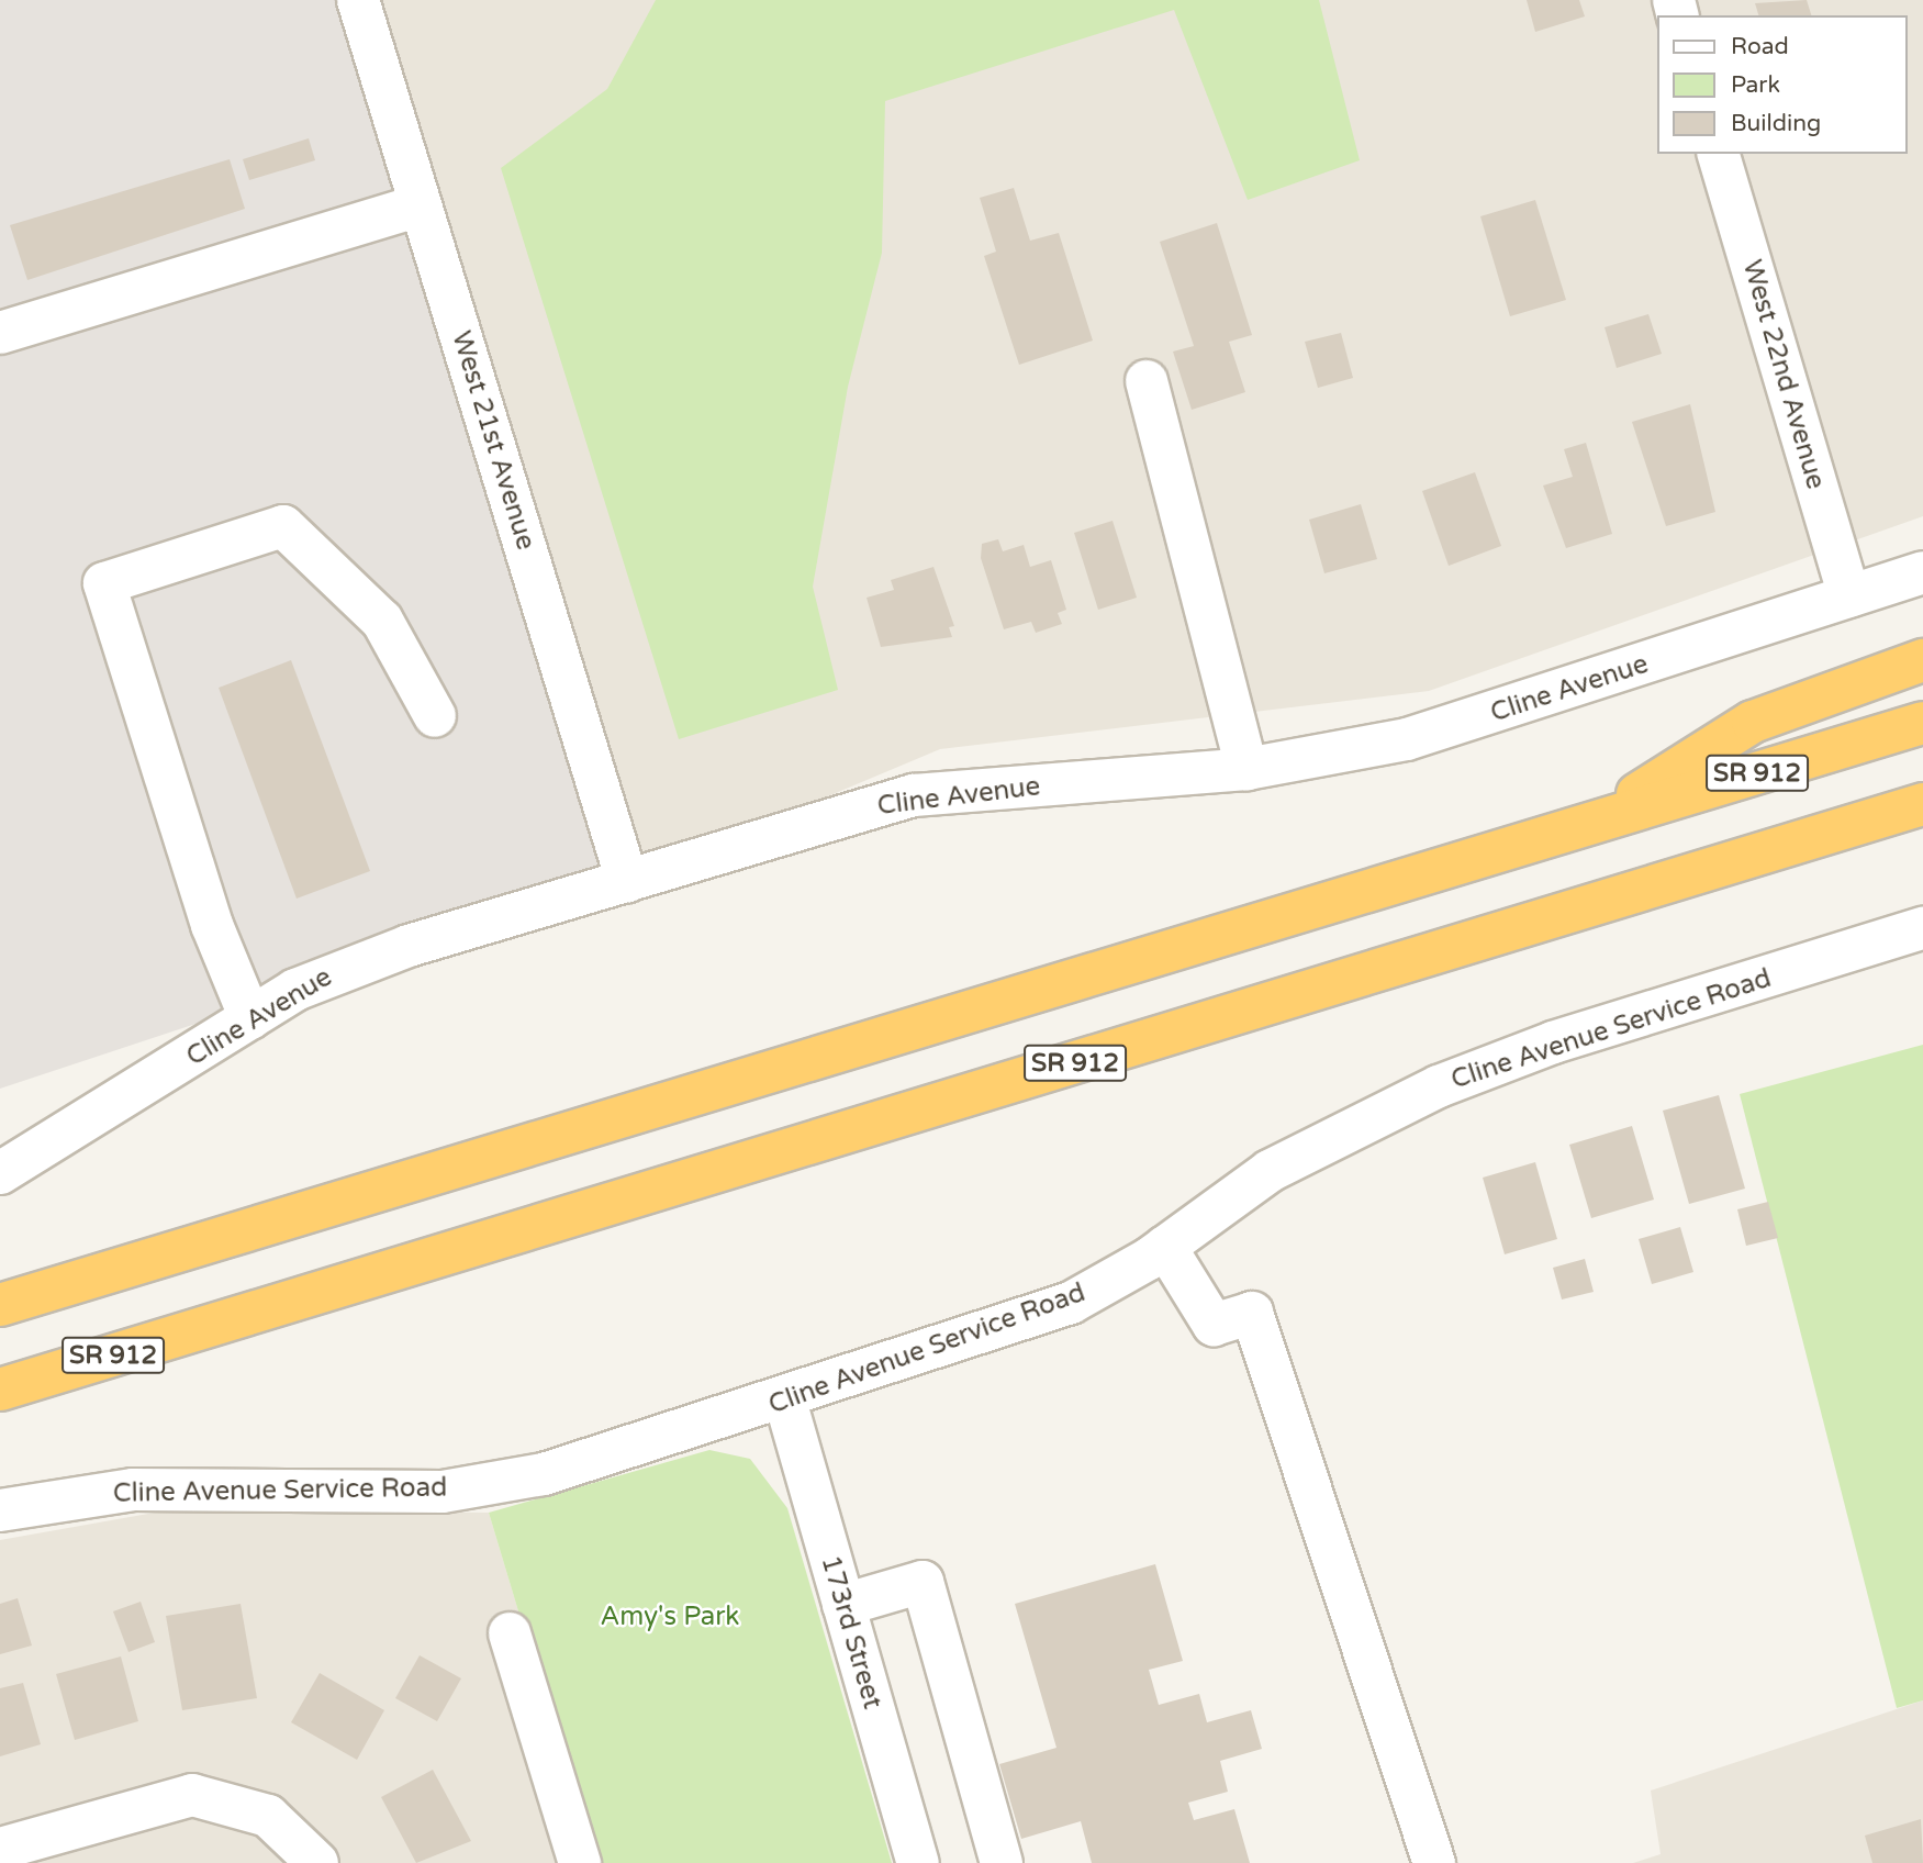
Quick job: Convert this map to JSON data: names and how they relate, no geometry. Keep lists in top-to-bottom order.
{
  "streets": {
    "highway": ["SR 912"],
    "street": [
      "West 22nd Avenue",
      "West 21st Avenue",
      "Cline Avenue",
      "Cline Avenue Service Road",
      "173rd Street"
    ]
  },
  "crossings": [
    ["West 22nd Avenue", "Cline Avenue"],
    ["West 21st Avenue", "Cline Avenue"],
    ["Cline Avenue Service Road", "173rd Street"]
  ],
  "parks": ["Amy's Park"],
  "legend": ["Road", "Park", "Building"]
}
